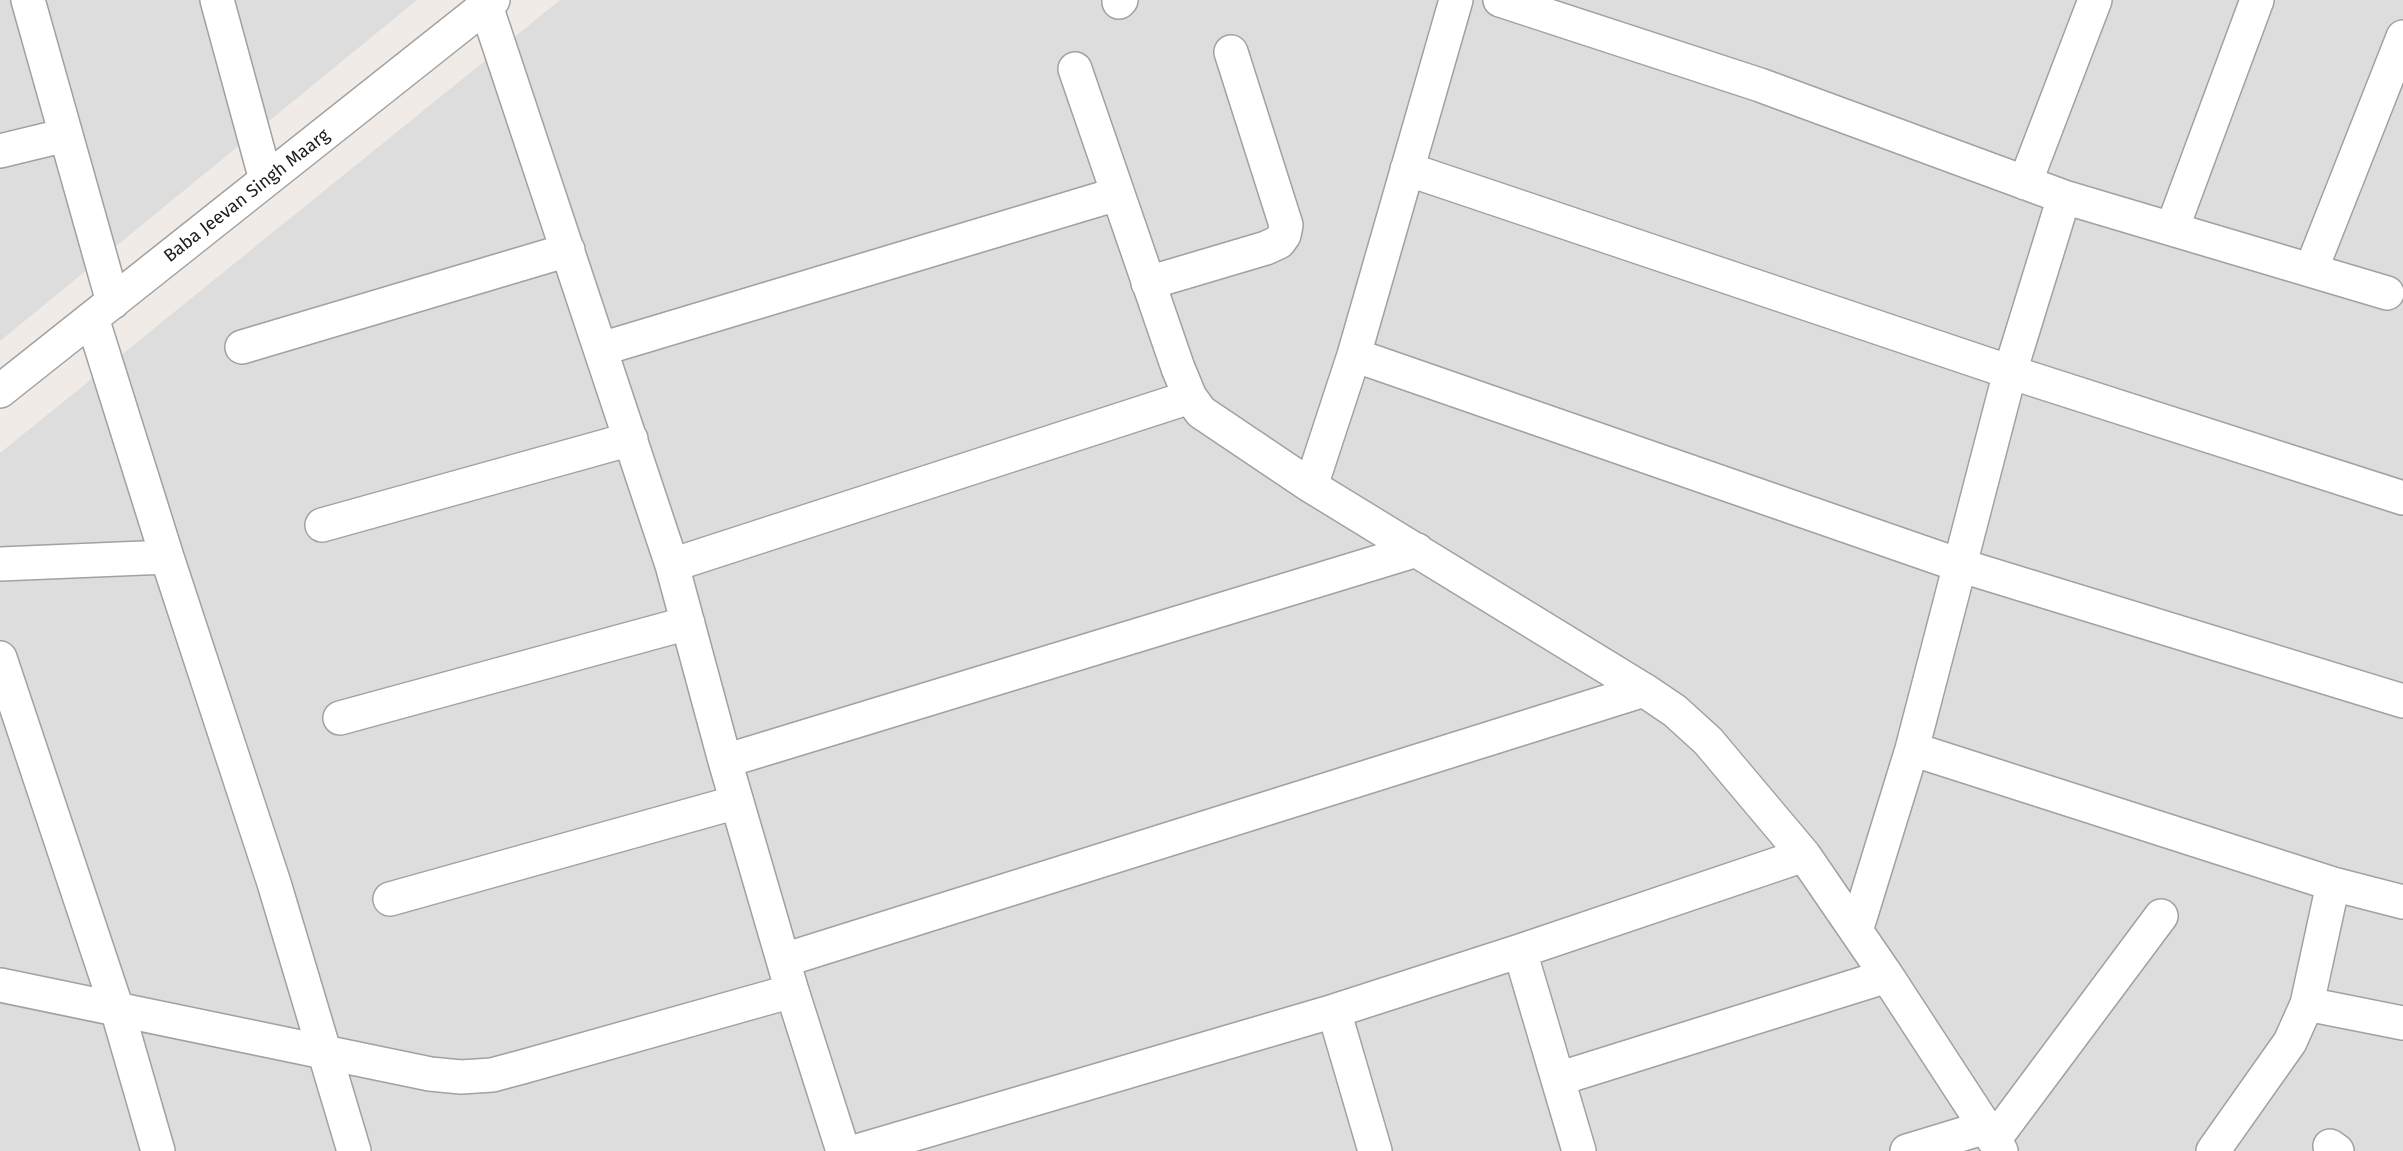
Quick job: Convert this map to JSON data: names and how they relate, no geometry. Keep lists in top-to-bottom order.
{
  "streets": {
    "street": ["Baba Jeevan Singh Maarg"]
  }
}
